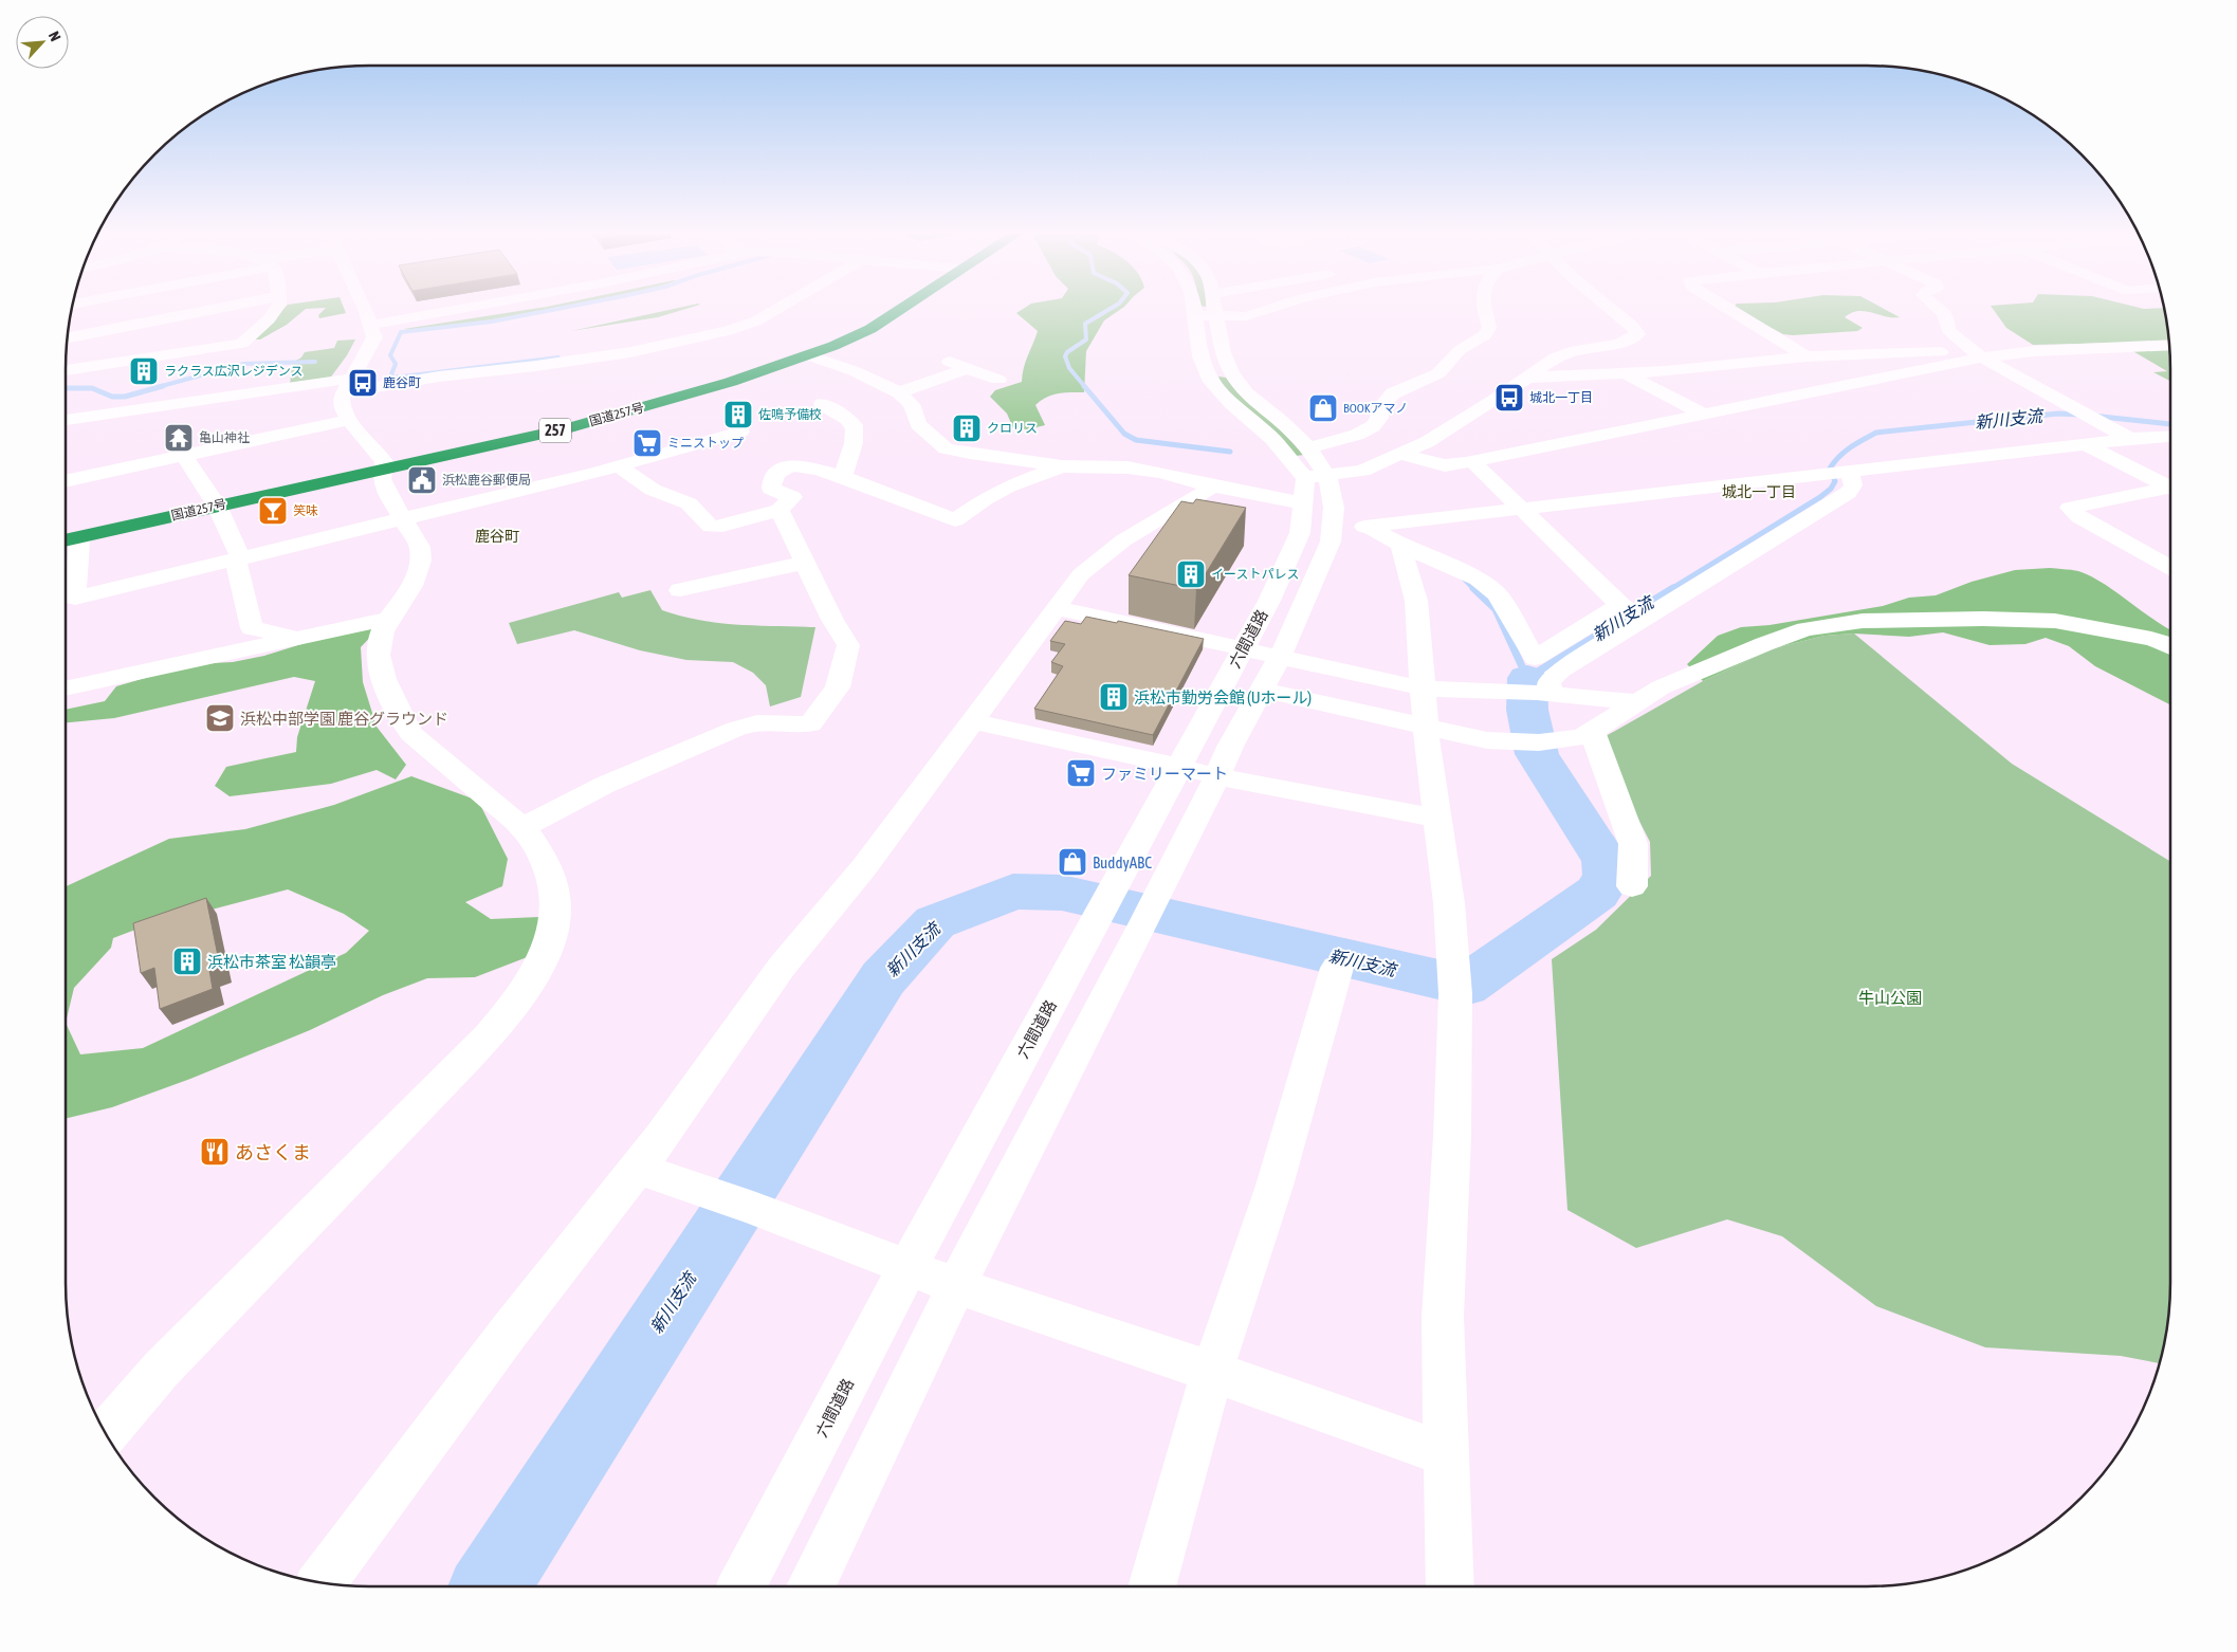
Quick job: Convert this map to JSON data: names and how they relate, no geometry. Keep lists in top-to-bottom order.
{
  "streets": {
    "highway": ["国道257号", "257"],
    "street": ["六間道路"]
  },
  "districts": ["城北一丁目", "鹿谷町"],
  "water": ["新川支流"],
  "parks": ["牛山公園"],
  "places": {
    "building": [
      "ラクラス広沢レジデンス",
      "佐鳴予備校",
      "クロリス",
      "イーストパレス",
      "浜松市勤労会館 (Uホール)",
      "浜松市茶室 松韻亭"
    ],
    "bus stop": ["鹿谷町", "城北一丁目"],
    "shop": ["BOOKアマノ", "BuddyABC"],
    "temple": ["亀山神社"],
    "supermarket": ["ミニストップ", "ファミリーマート"],
    "public building": ["浜松鹿谷郵便局"],
    "bar": ["笑味"],
    "school or university": ["浜松中部学園 鹿谷グラウンド"],
    "restaurant": ["あさくま"]
  },
  "north": "top right"
}
